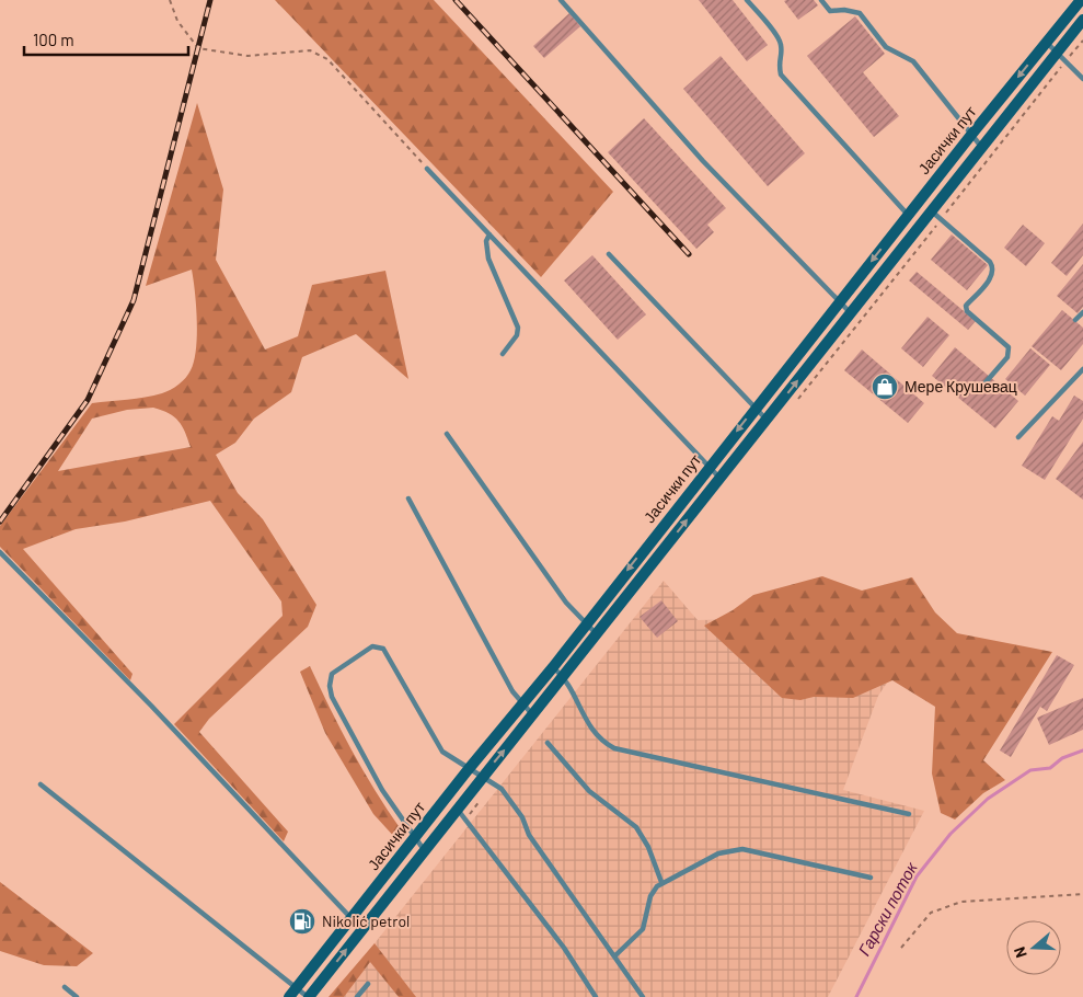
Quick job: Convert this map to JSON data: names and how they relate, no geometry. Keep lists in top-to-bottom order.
{
  "streets": {
    "main road": ["Јасички пут"]
  },
  "water": ["Гарски поток"],
  "places": {
    "shop": ["Мере Крушевац"],
    "fuel station": ["Nikolić petrol"]
  },
  "scale_bar": "100 m",
  "north": "left"
}
